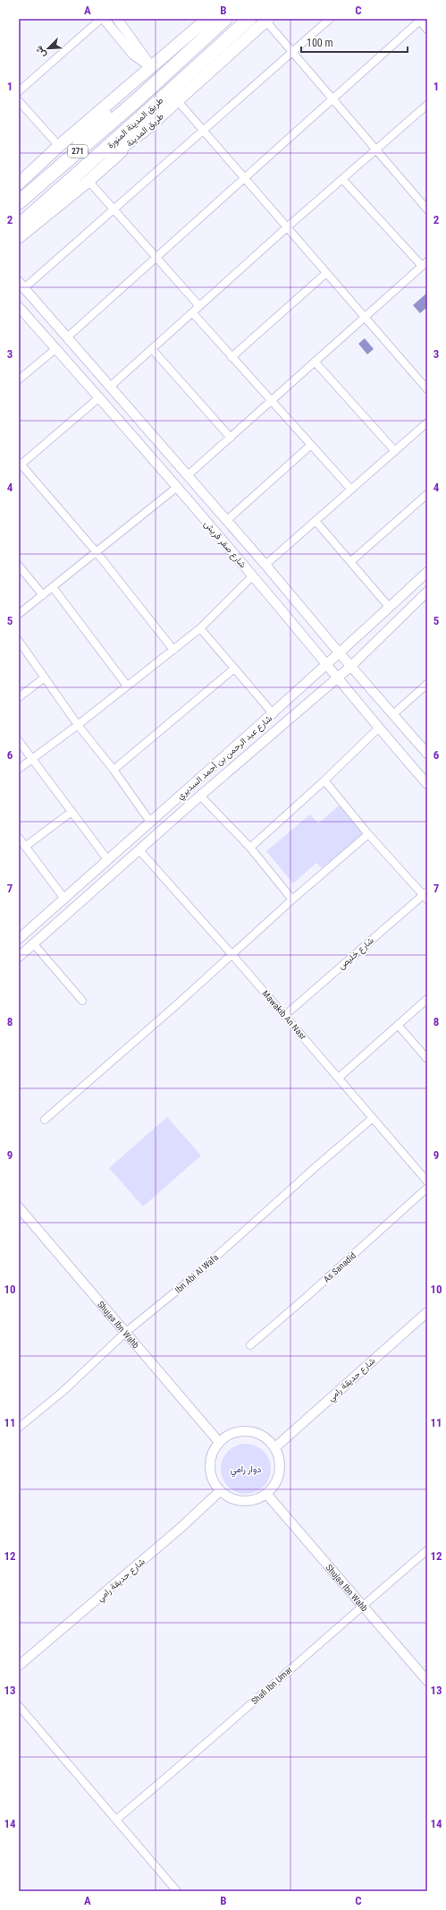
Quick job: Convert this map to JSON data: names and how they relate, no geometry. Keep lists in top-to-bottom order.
{
  "streets": {
    "highway": ["طريق المدينة المنورة", "271"],
    "main road": ["طريق المدينة"],
    "street": [
      "شارع صقر قريش",
      "شارع عبد الرحمن بن أحمد السديري",
      "شارع خليص",
      "Mawakib An Nasr",
      "As Sanadid",
      "Ibn Abi Al Wafa",
      "Shujaa Ibn Wahb",
      "شارع حديقة رامي",
      "Shafi Ibn Umar"
    ]
  },
  "crossings": [
    ["طريق المدينة المنورة", "طريق المدينة"],
    ["شارع صقر قريش", "شارع عبد الرحمن بن أحمد السديري"],
    ["شارع عبد الرحمن بن أحمد السديري", "Mawakib An Nasr"],
    ["شارع خليص", "Mawakib An Nasr"],
    ["Mawakib An Nasr", "Ibn Abi Al Wafa"],
    ["Ibn Abi Al Wafa", "Shujaa Ibn Wahb"],
    ["Shujaa Ibn Wahb", "شارع حديقة رامي"],
    ["Shujaa Ibn Wahb", "Shafi Ibn Umar"]
  ],
  "parks": ["دوار رامي"],
  "scale_bar": "100 m",
  "north": "bottom left",
  "grid": {
    "columns": ["A", "B", "C"],
    "rows": [
      "1",
      "2",
      "3",
      "4",
      "5",
      "6",
      "7",
      "8",
      "9",
      "10",
      "11",
      "12",
      "13",
      "14"
    ]
  }
}
